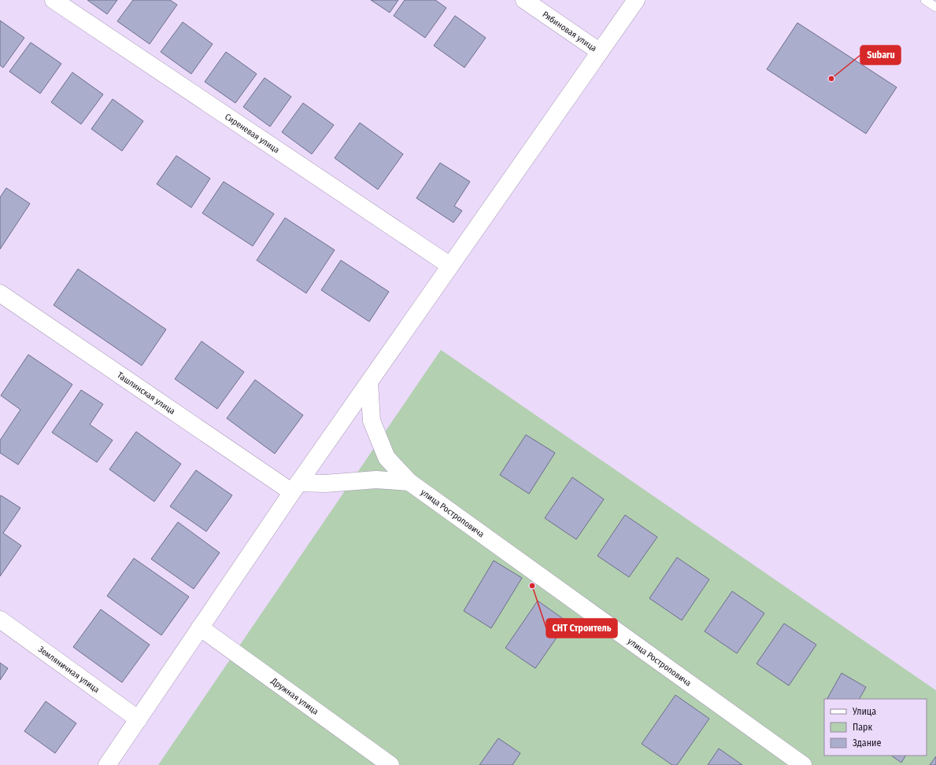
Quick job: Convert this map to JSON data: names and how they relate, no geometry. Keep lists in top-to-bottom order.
{
  "streets": {
    "street": [
      "Рябиновая улица",
      "Сиреневая улица",
      "Ташлинская улица",
      "улица Ростроповича",
      "Земляничная улица",
      "Дружная улица"
    ]
  },
  "places": ["Subaru", "СНТ Строитель"],
  "legend": ["Улица", "Парк", "Здание"]
}
